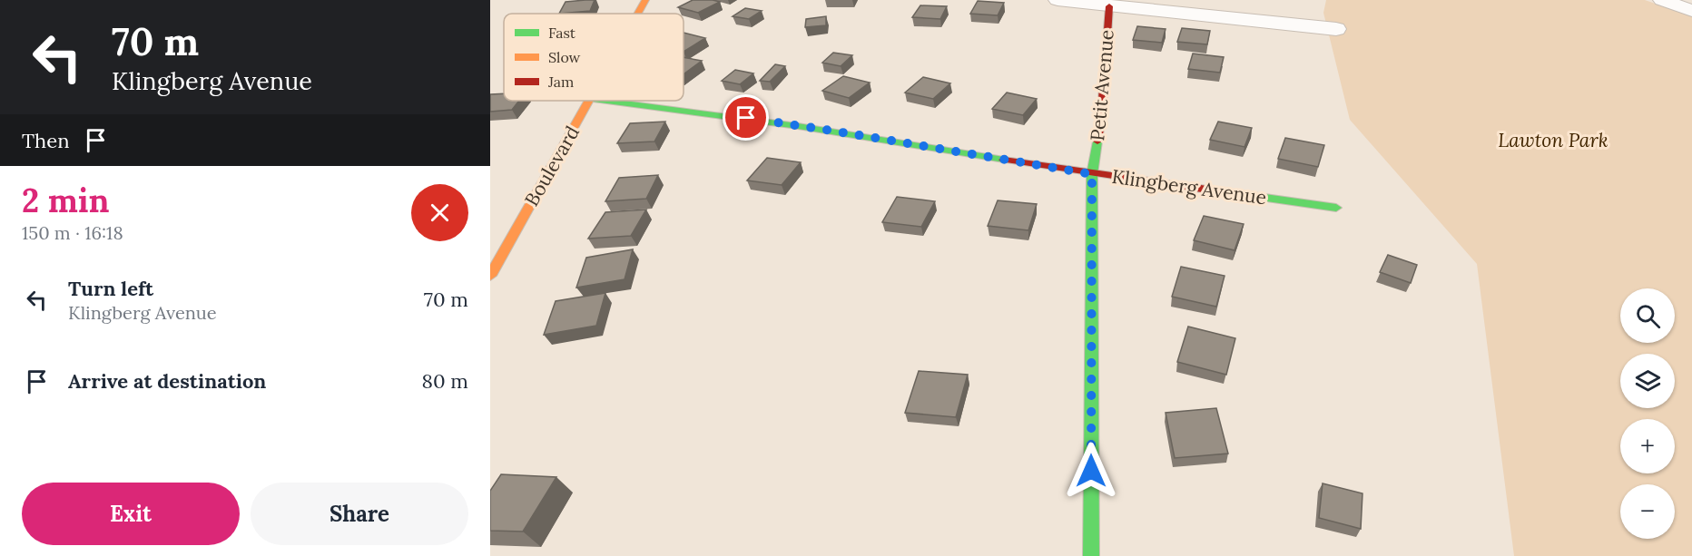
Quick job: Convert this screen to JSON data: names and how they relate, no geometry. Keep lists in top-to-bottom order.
{
  "streets": {
    "street": ["Petit Avenue", "Boulevard", "Klingberg Avenue"]
  },
  "crossings": [
    ["Petit Avenue", "Klingberg Avenue"]
  ],
  "parks": ["Lawton Park"],
  "legend": ["Fast", "Slow", "Jam"],
  "page": {
    "turn": ["70 m", "Klingberg Avenue"],
    "then": "Then",
    "heading": ["2 min", "150 m · 16:18"],
    "list": [
      {
        "name": "Turn left",
        "note": "Klingberg Avenue",
        "value": "70 m"
      },
      {
        "name": "Arrive at destination",
        "value": "80 m"
      }
    ],
    "map_buttons": ["+", "−"],
    "buttons": ["Exit", "Share"]
  }
}
